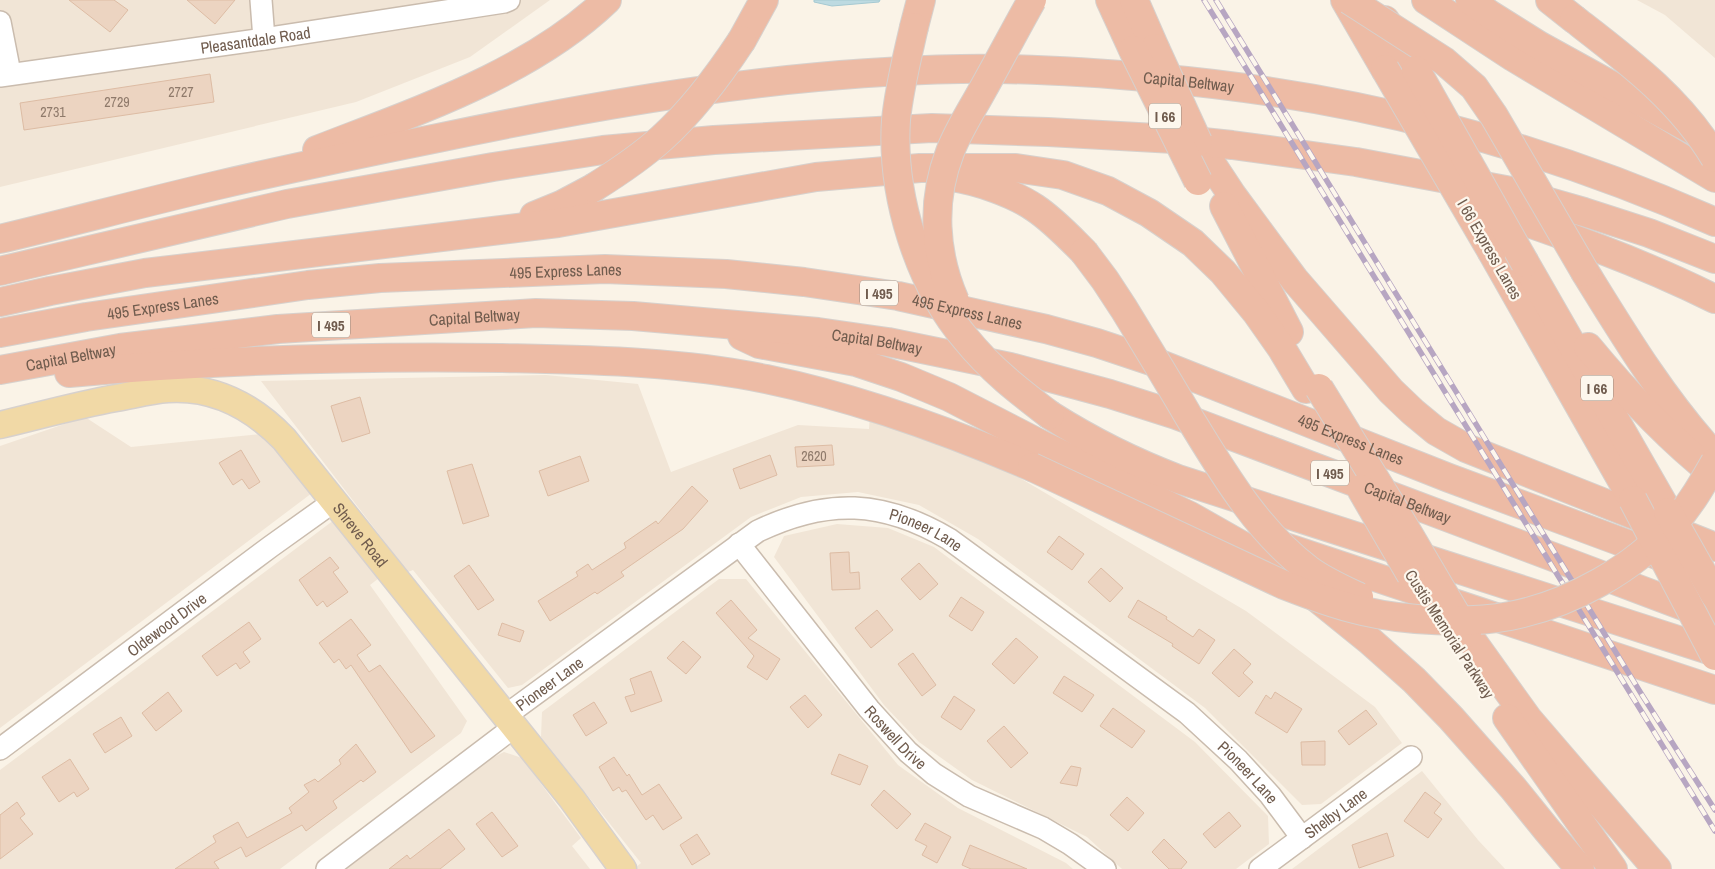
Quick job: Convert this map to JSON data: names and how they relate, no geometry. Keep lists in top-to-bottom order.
{
  "streets": {
    "highway": [
      "Capital Beltway",
      "I 66",
      "I 66 Express Lanes",
      "495 Express Lanes",
      "I 495",
      "Custis Memorial Parkway"
    ],
    "main road": ["Shreve Road"],
    "street": [
      "Pleasantdale Road",
      "Pioneer Lane",
      "Oldewood Drive",
      "Roswell Drive",
      "Shelby Lane"
    ]
  },
  "crossings": [
    ["I 66", "Custis Memorial Parkway"],
    ["Pioneer Lane", "Shreve Road"],
    ["Pioneer Lane", "Roswell Drive"],
    ["Pioneer Lane", "Shelby Lane"],
    ["Shreve Road", "Oldewood Drive"]
  ],
  "house_numbers": [
    "2727",
    "2729",
    "2731",
    "2620"
  ]
}
